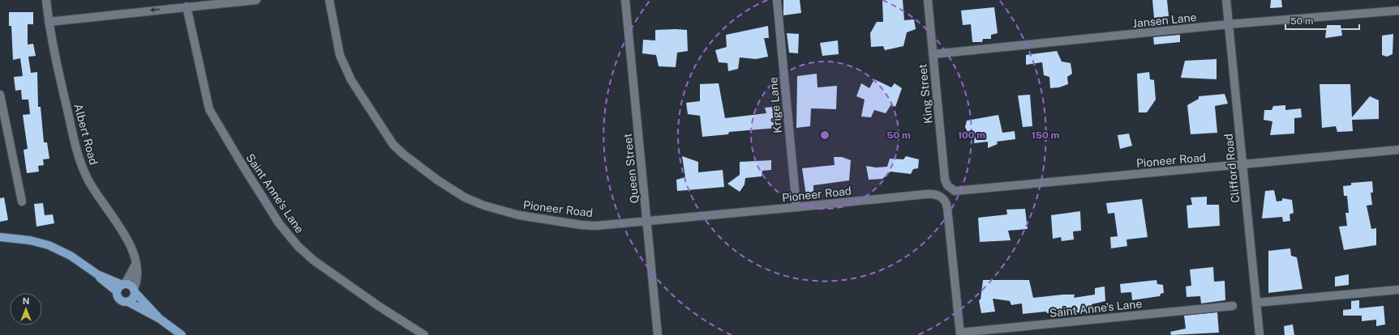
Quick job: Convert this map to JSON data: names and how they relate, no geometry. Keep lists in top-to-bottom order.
{
  "streets": {
    "street": [
      "Jansen Lane",
      "King Street",
      "Krige Lane",
      "Albert Road",
      "Pioneer Road",
      "Queen Street",
      "Clifford Road",
      "Saint Anne's Lane"
    ]
  },
  "crossings": [
    ["Jansen Lane", "King Street"],
    ["Jansen Lane", "Clifford Road"],
    ["King Street", "Pioneer Road"],
    ["Krige Lane", "Pioneer Road"],
    ["Pioneer Road", "Queen Street"],
    ["Pioneer Road", "Clifford Road"],
    ["Pioneer Road", "Saint Anne's Lane"]
  ],
  "scale_bar": "50 m",
  "north": "top",
  "rings": ["50 m", "100 m", "150 m"]
}
